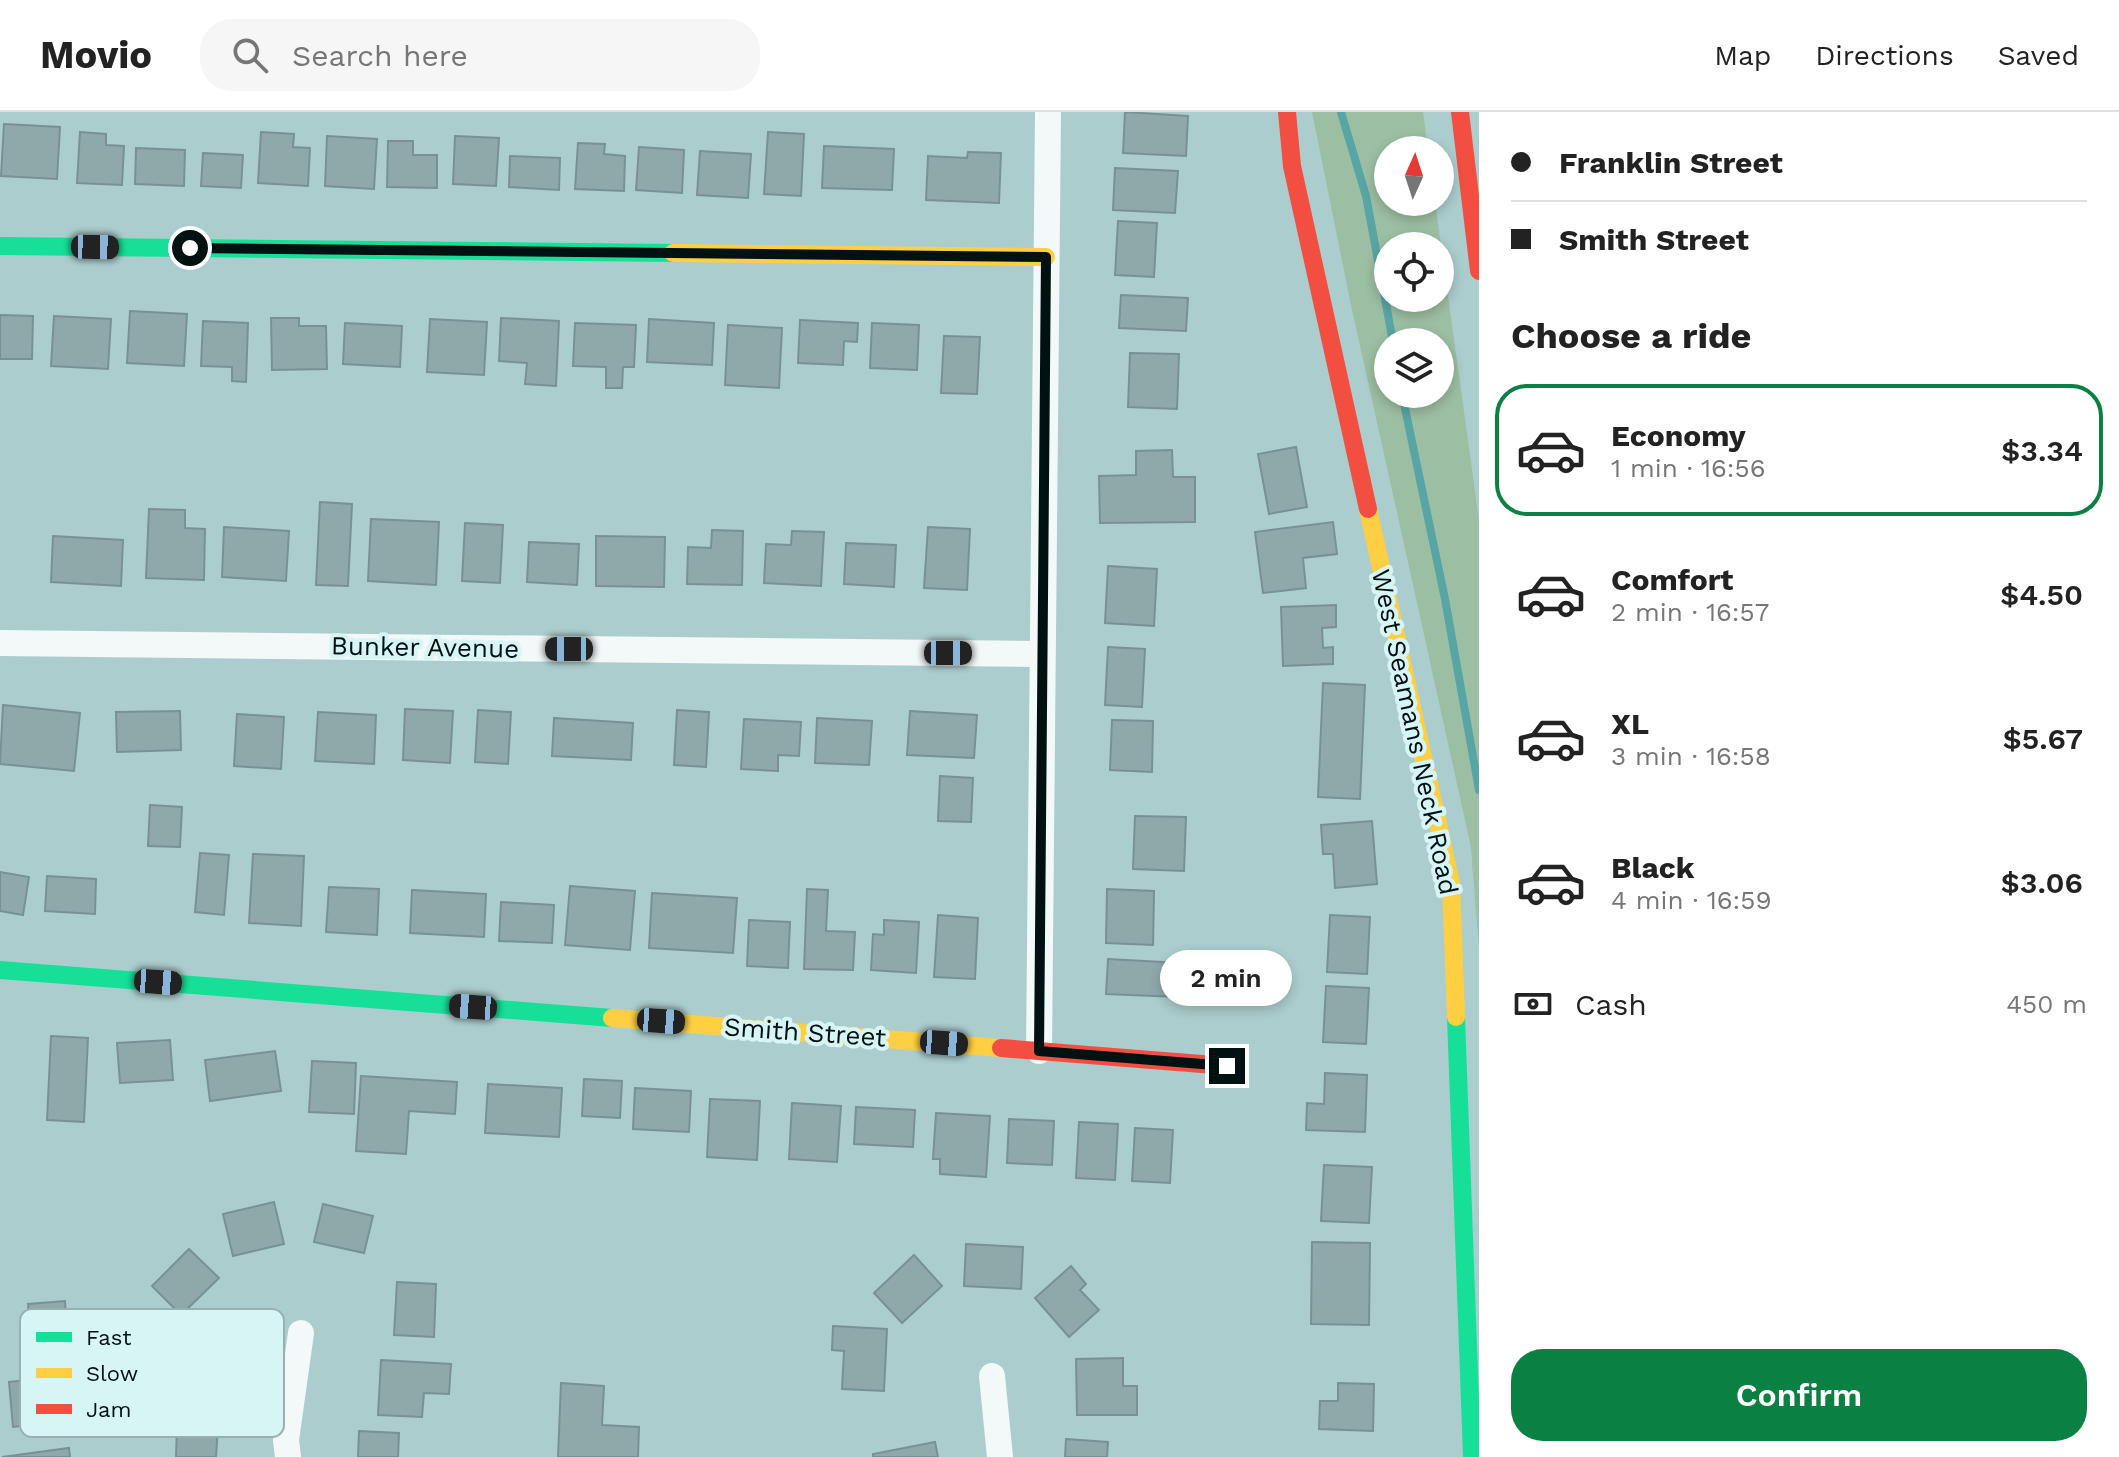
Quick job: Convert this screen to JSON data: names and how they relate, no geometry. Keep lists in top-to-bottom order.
{
  "streets": {
    "main road": ["West Seamans Neck Road", "Smith Street"],
    "street": ["Bunker Avenue"]
  },
  "legend": ["Fast", "Slow", "Jam"],
  "north": "top",
  "page": {
    "header": "Movio",
    "search": "Search here",
    "nav": ["Map", "Directions", "Saved"],
    "banner": ["Franklin Street", "Smith Street"],
    "heading": "Choose a ride",
    "list": [
      {
        "name": "Economy",
        "note": "1 min · 16:56",
        "value": "$3.34"
      },
      {
        "name": "Comfort",
        "note": "2 min · 16:57",
        "value": "$4.50"
      },
      {
        "name": "XL",
        "note": "3 min · 16:58",
        "value": "$5.67"
      },
      {
        "name": "Black",
        "note": "4 min · 16:59",
        "value": "$3.06"
      }
    ],
    "bubble": "2 min",
    "pay": ["Cash", "450 m"],
    "buttons": "Confirm"
  }
}
